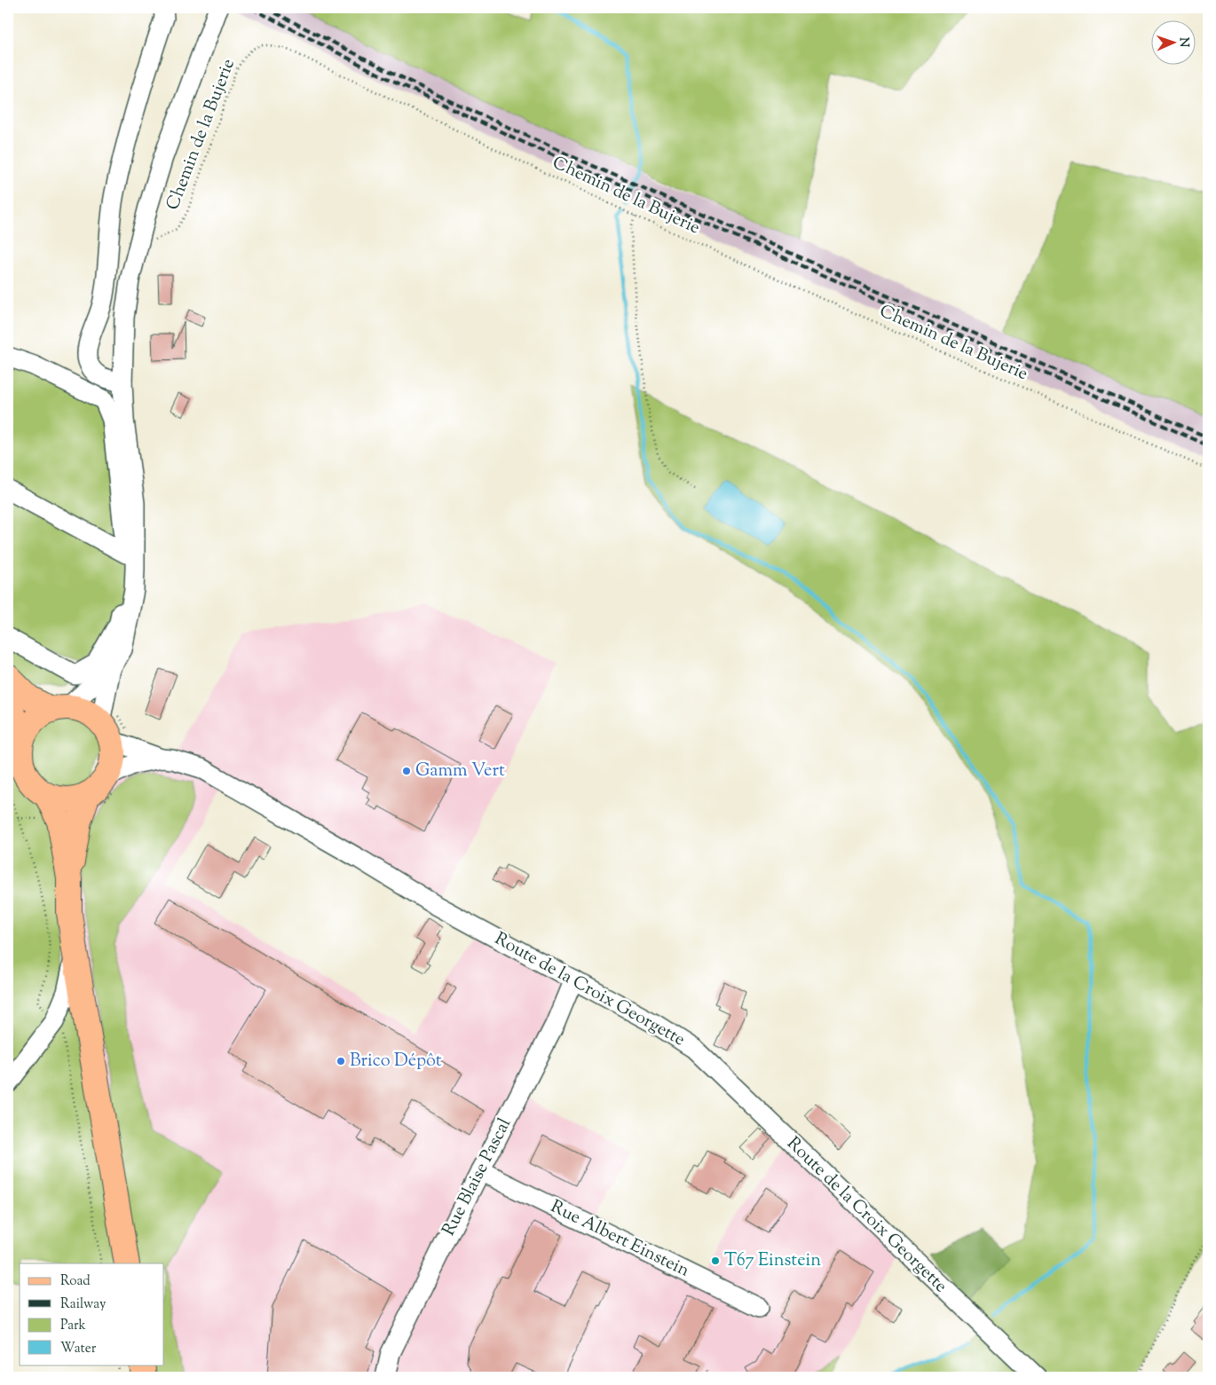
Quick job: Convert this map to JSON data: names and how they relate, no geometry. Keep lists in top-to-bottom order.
{
  "streets": {
    "street": ["Route de la Croix Georgette", "Rue Blaise Pascal", "Rue Albert Einstein"],
    "path": ["Chemin de la Bujerie"]
  },
  "crossings": [
    ["Route de la Croix Georgette", "Rue Blaise Pascal"],
    ["Rue Blaise Pascal", "Rue Albert Einstein"]
  ],
  "places": ["Gamm Vert", "Brico Dépôt", "T67 Einstein"],
  "legend": [
    "Road",
    "Railway",
    "Park",
    "Water"
  ],
  "north": "right"
}
